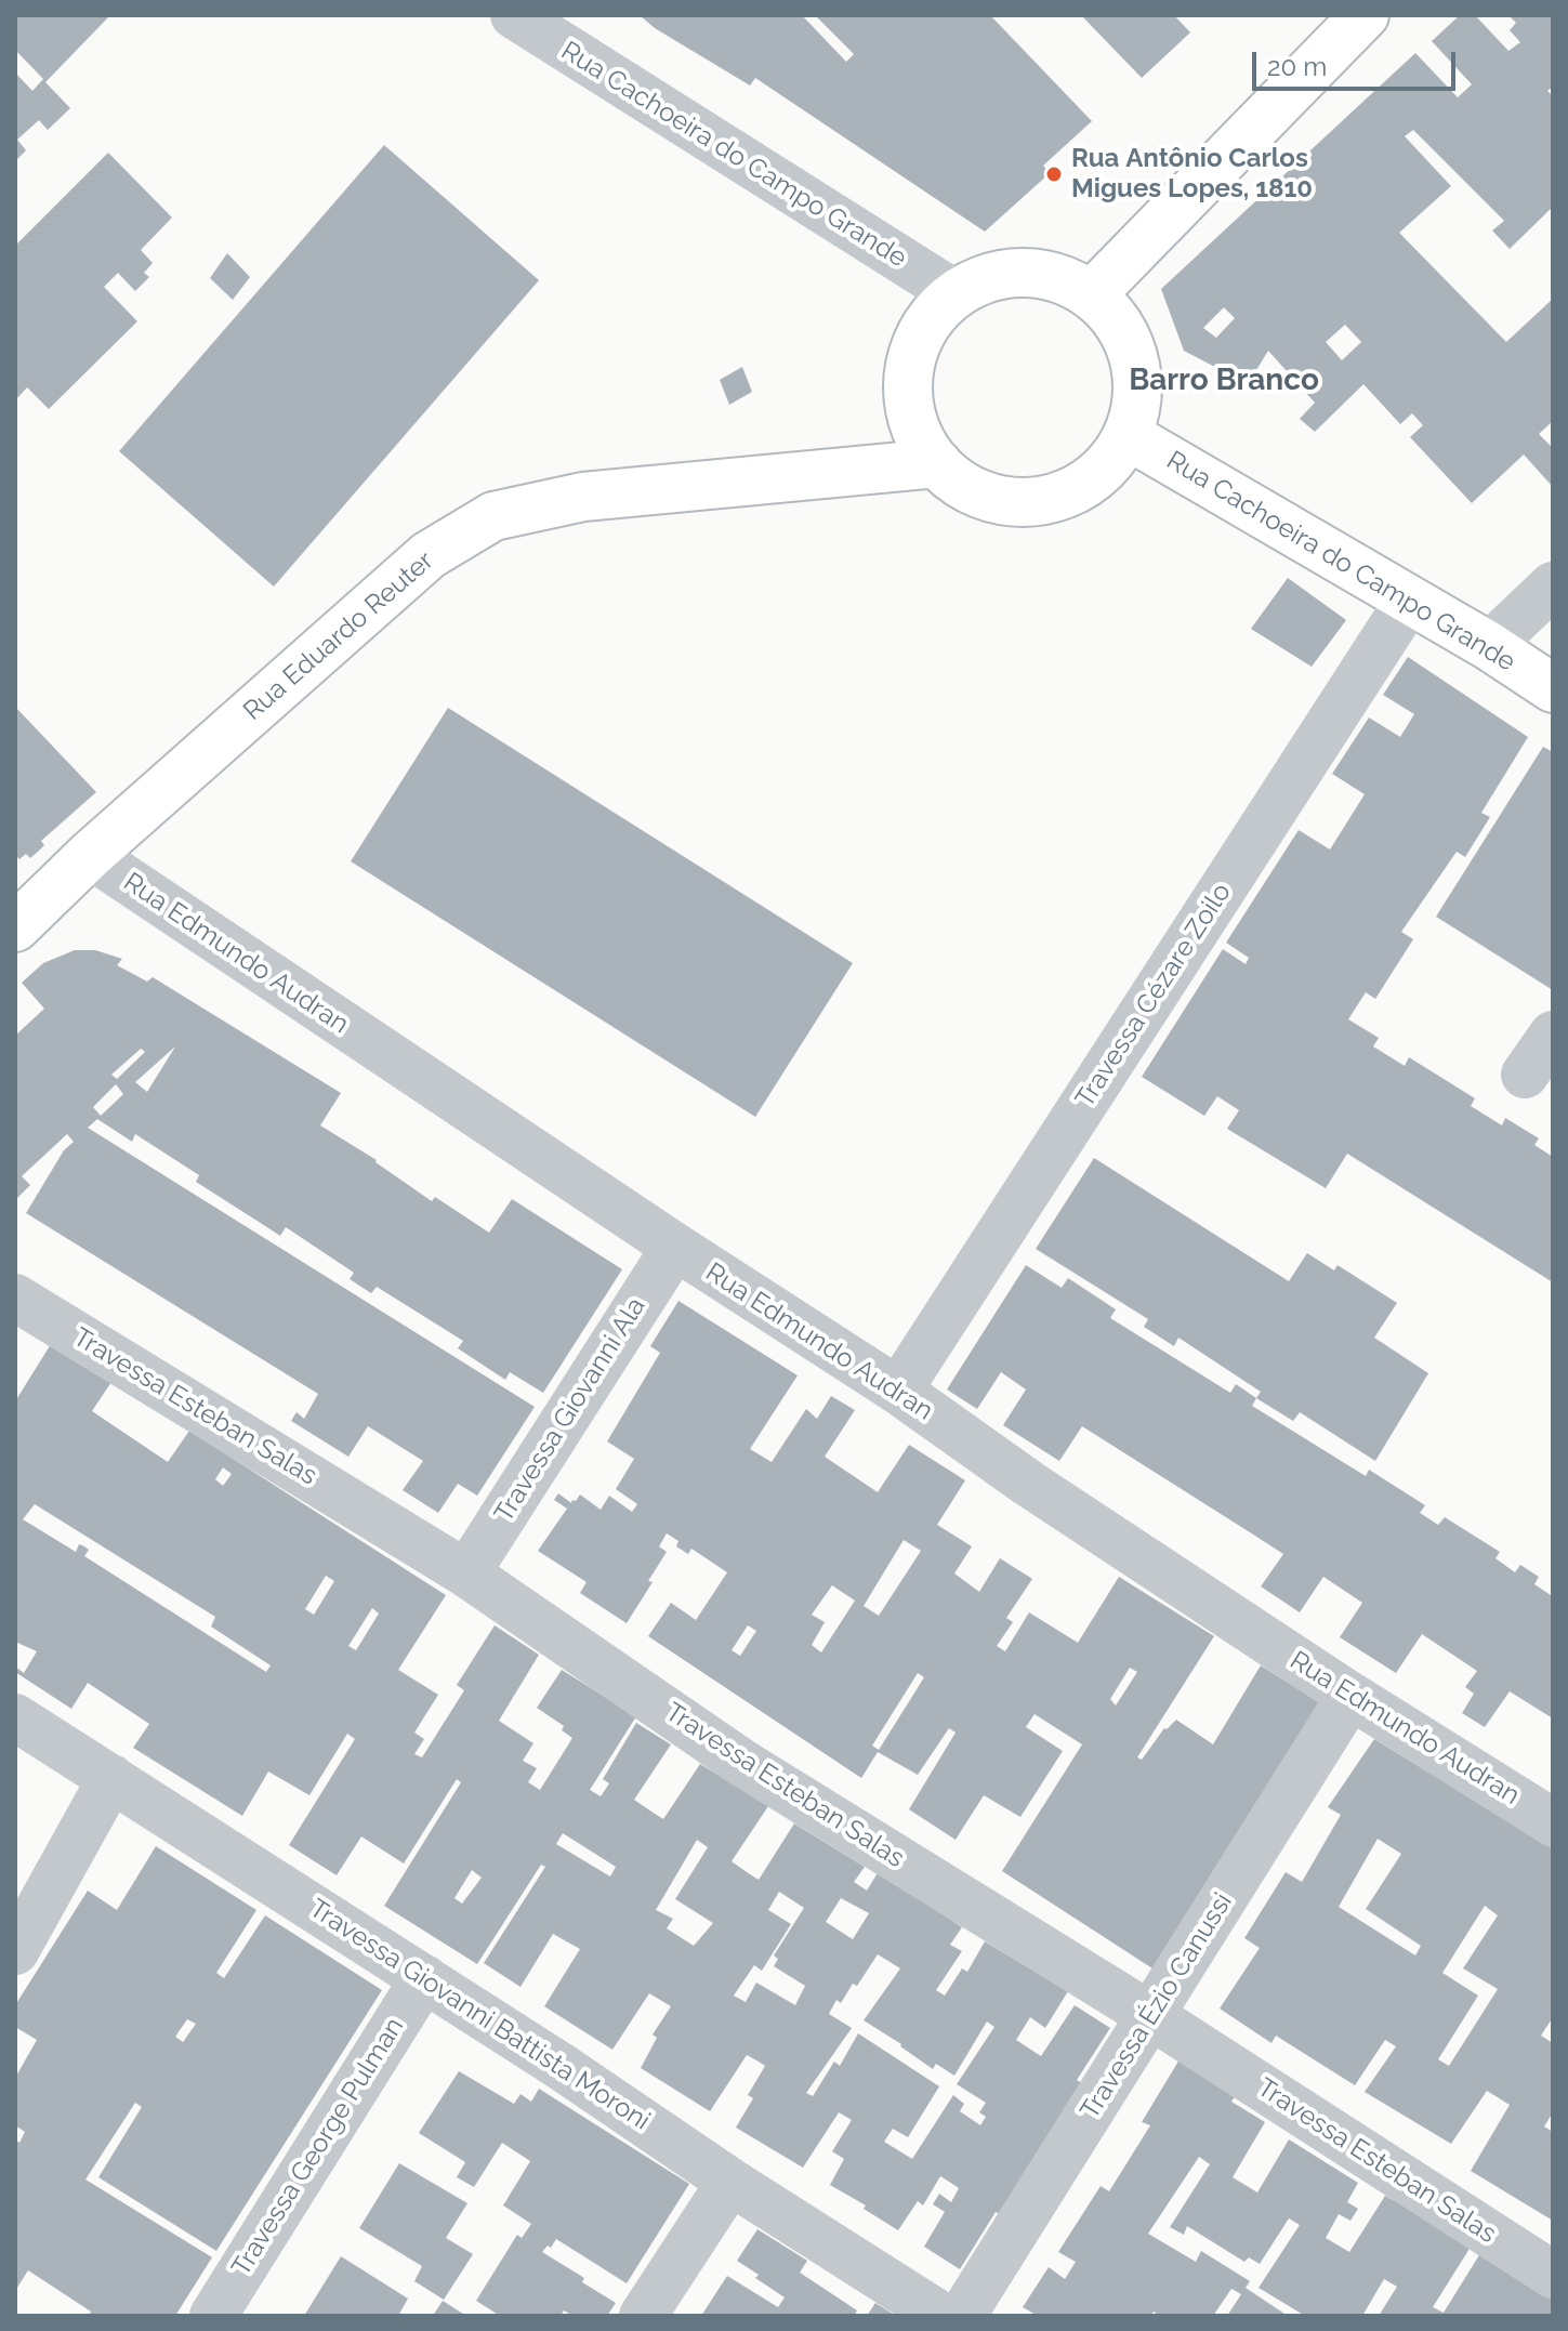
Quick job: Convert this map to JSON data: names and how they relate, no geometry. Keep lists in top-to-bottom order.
{
  "streets": {
    "street": [
      "Rua Cachoeira do Campo Grande",
      "Rua Eduardo Reuter",
      "Rua Edmundo Audran",
      "Travessa Cézare Zoilo",
      "Travessa Esteban Salas",
      "Travessa Giovanni Ala",
      "Travessa Ézio Canussi",
      "Travessa Giovanni Battista Moroni",
      "Travessa George Pulman"
    ]
  },
  "crossings": [
    ["Rua Cachoeira do Campo Grande", "Rua Eduardo Reuter"],
    ["Rua Cachoeira do Campo Grande", "Travessa Cézare Zoilo"],
    ["Rua Eduardo Reuter", "Rua Edmundo Audran"],
    ["Rua Edmundo Audran", "Travessa Cézare Zoilo"],
    ["Rua Edmundo Audran", "Travessa Giovanni Ala"],
    ["Rua Edmundo Audran", "Travessa Ézio Canussi"],
    ["Travessa Esteban Salas", "Travessa Giovanni Ala"],
    ["Travessa Esteban Salas", "Travessa Ézio Canussi"],
    ["Travessa Giovanni Battista Moroni", "Travessa George Pulman"]
  ],
  "districts": ["Barro Branco"],
  "places": ["Rua Antônio Carlos Migues Lopes, 1810"],
  "scale_bar": "20 m"
}
